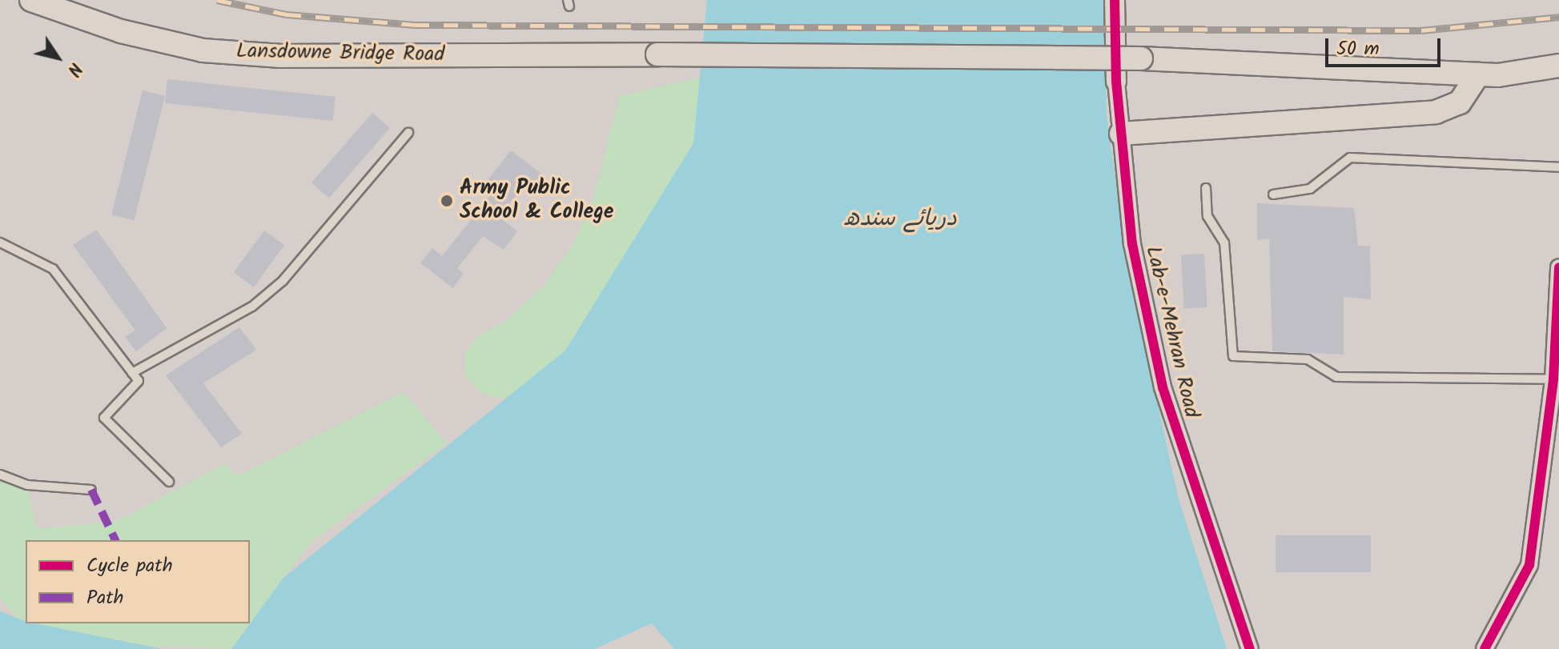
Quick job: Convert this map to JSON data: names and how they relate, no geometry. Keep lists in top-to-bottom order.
{
  "streets": {
    "main road": ["Lansdowne Bridge Road"],
    "street": ["Lab-e-Mehran Road"]
  },
  "water": ["دریائے سندھ"],
  "places": ["Army Public School & College"],
  "legend": ["Cycle path", "Path"],
  "scale_bar": "50 m",
  "north": "bottom right"
}
